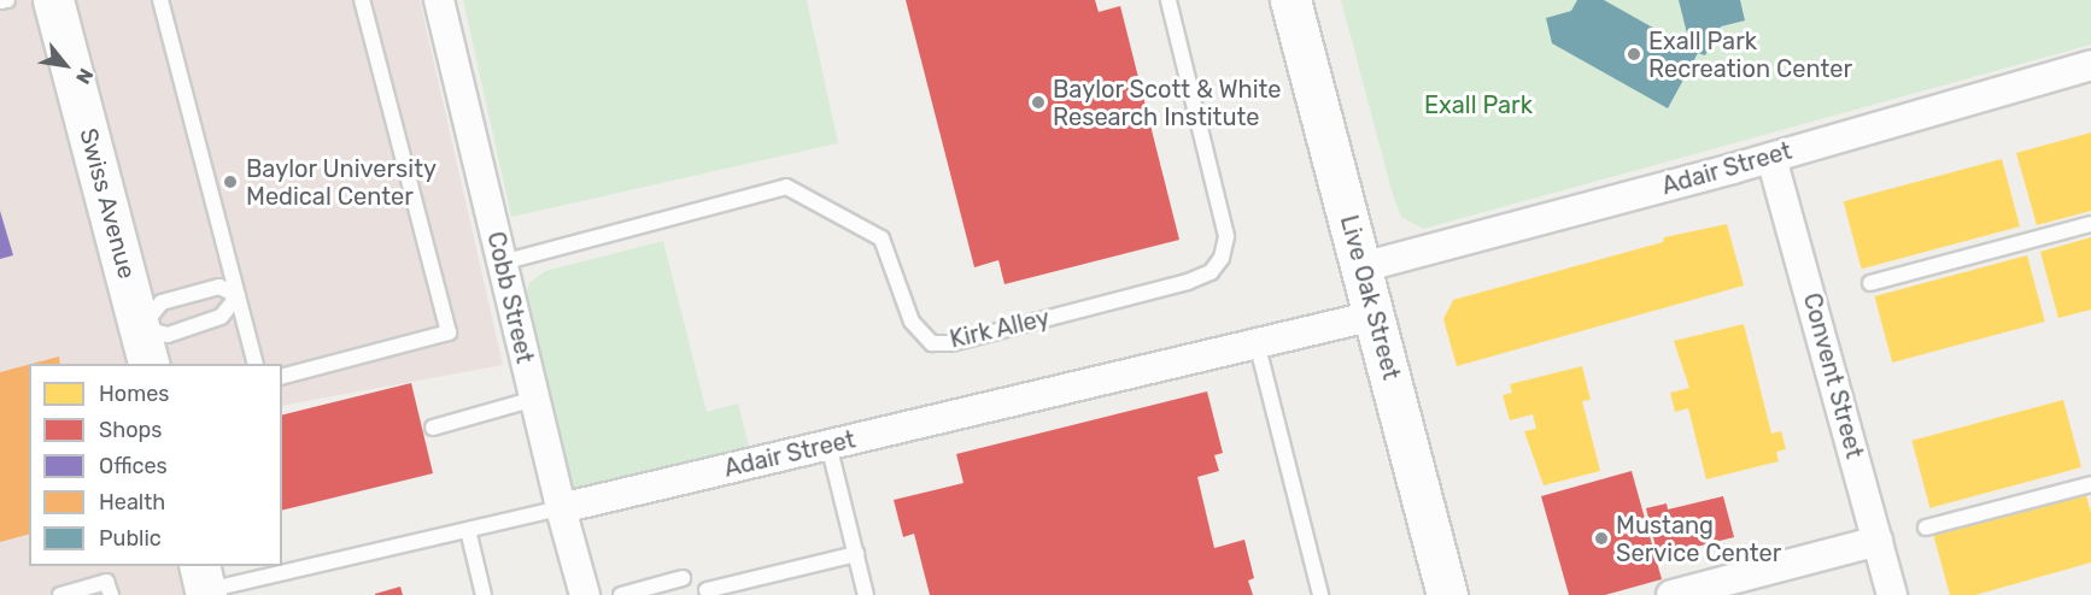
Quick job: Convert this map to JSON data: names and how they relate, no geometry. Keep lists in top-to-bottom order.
{
  "streets": {
    "street": [
      "Adair Street",
      "Swiss Avenue",
      "Cobb Street",
      "Live Oak Street",
      "Convent Street"
    ],
    "lane": ["Kirk Alley"]
  },
  "crossings": [
    ["Adair Street", "Cobb Street"],
    ["Adair Street", "Live Oak Street"],
    ["Adair Street", "Convent Street"],
    ["Cobb Street", "Kirk Alley"]
  ],
  "parks": ["Exall Park"],
  "places": [
    "Exall Park Recreation Center",
    "Baylor Scott & White Research Institute",
    "Baylor University Medical Center",
    "Mustang Service Center"
  ],
  "legend": [
    "Homes",
    "Shops",
    "Offices",
    "Health",
    "Public"
  ],
  "north": "bottom right"
}
